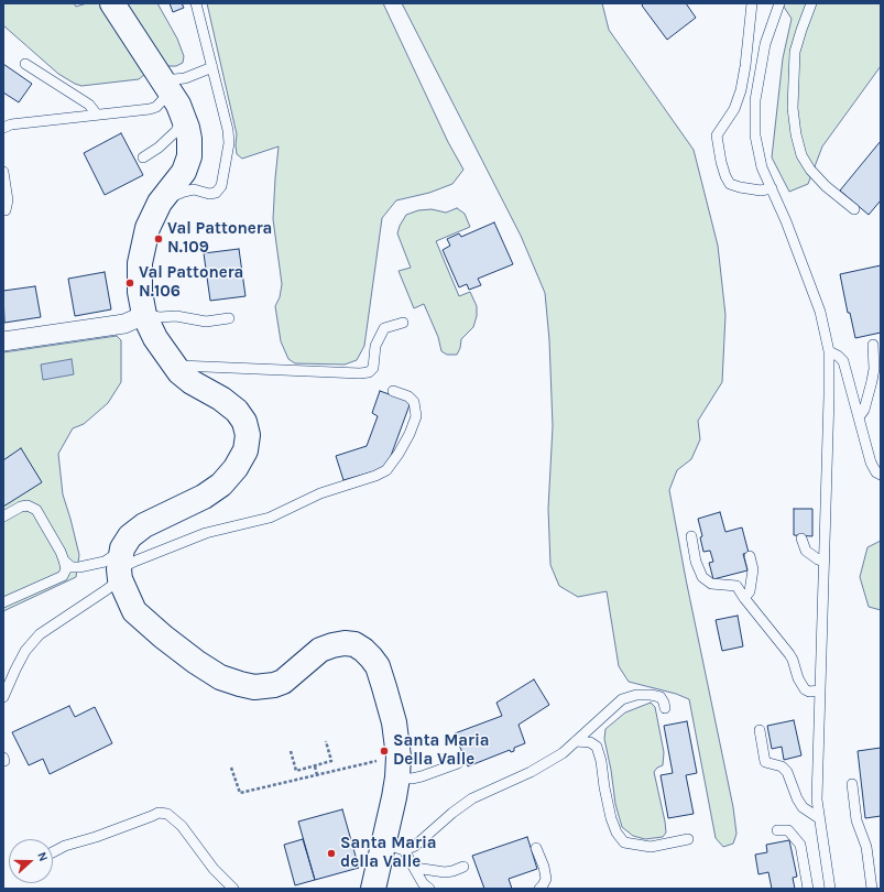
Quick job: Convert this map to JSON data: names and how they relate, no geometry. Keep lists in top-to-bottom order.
{
  "places": [
    "Val Pattonera N.109",
    "Val Pattonera N.106",
    "Santa Maria Della Valle",
    "Santa Maria della Valle"
  ],
  "north": "right"
}
